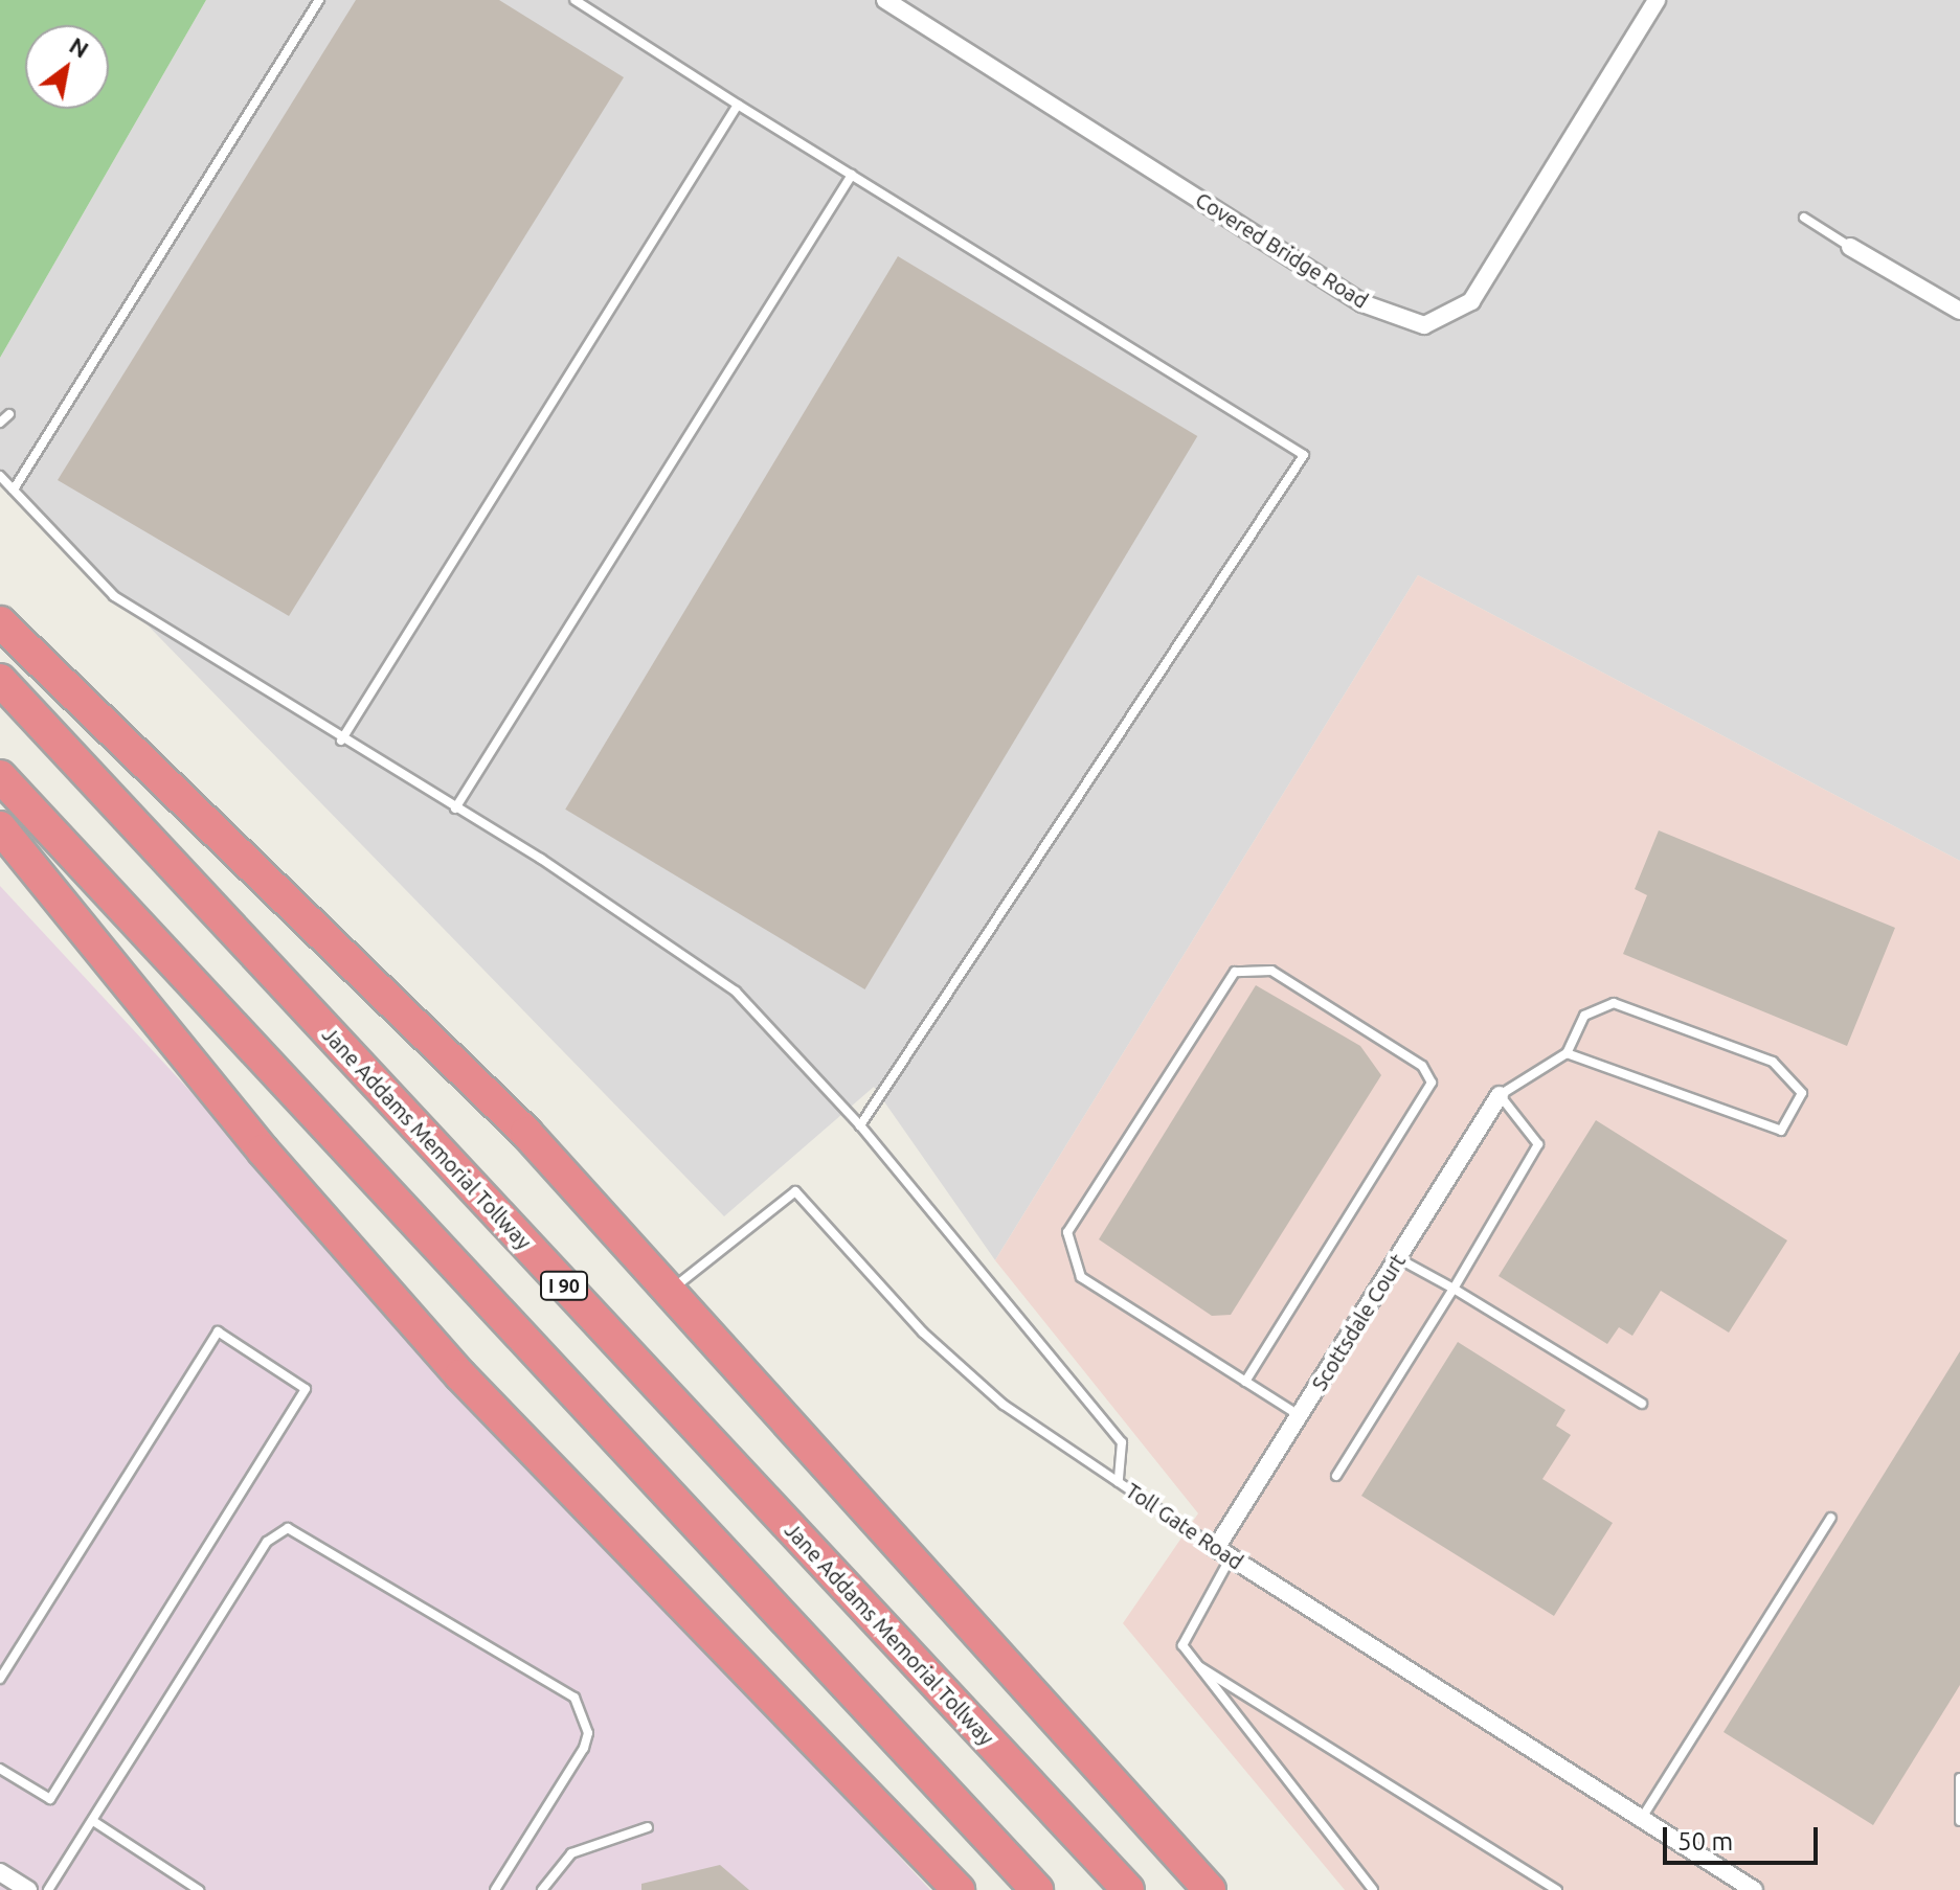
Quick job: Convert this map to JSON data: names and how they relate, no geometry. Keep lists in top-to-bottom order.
{
  "streets": {
    "highway": ["Jane Addams Memorial Tollway", "I 90"],
    "street": ["Covered Bridge Road", "Scottsdale Court", "Toll Gate Road"]
  },
  "crossings": [
    ["Scottsdale Court", "Toll Gate Road"]
  ],
  "scale_bar": "50 m",
  "north": "top right"
}
